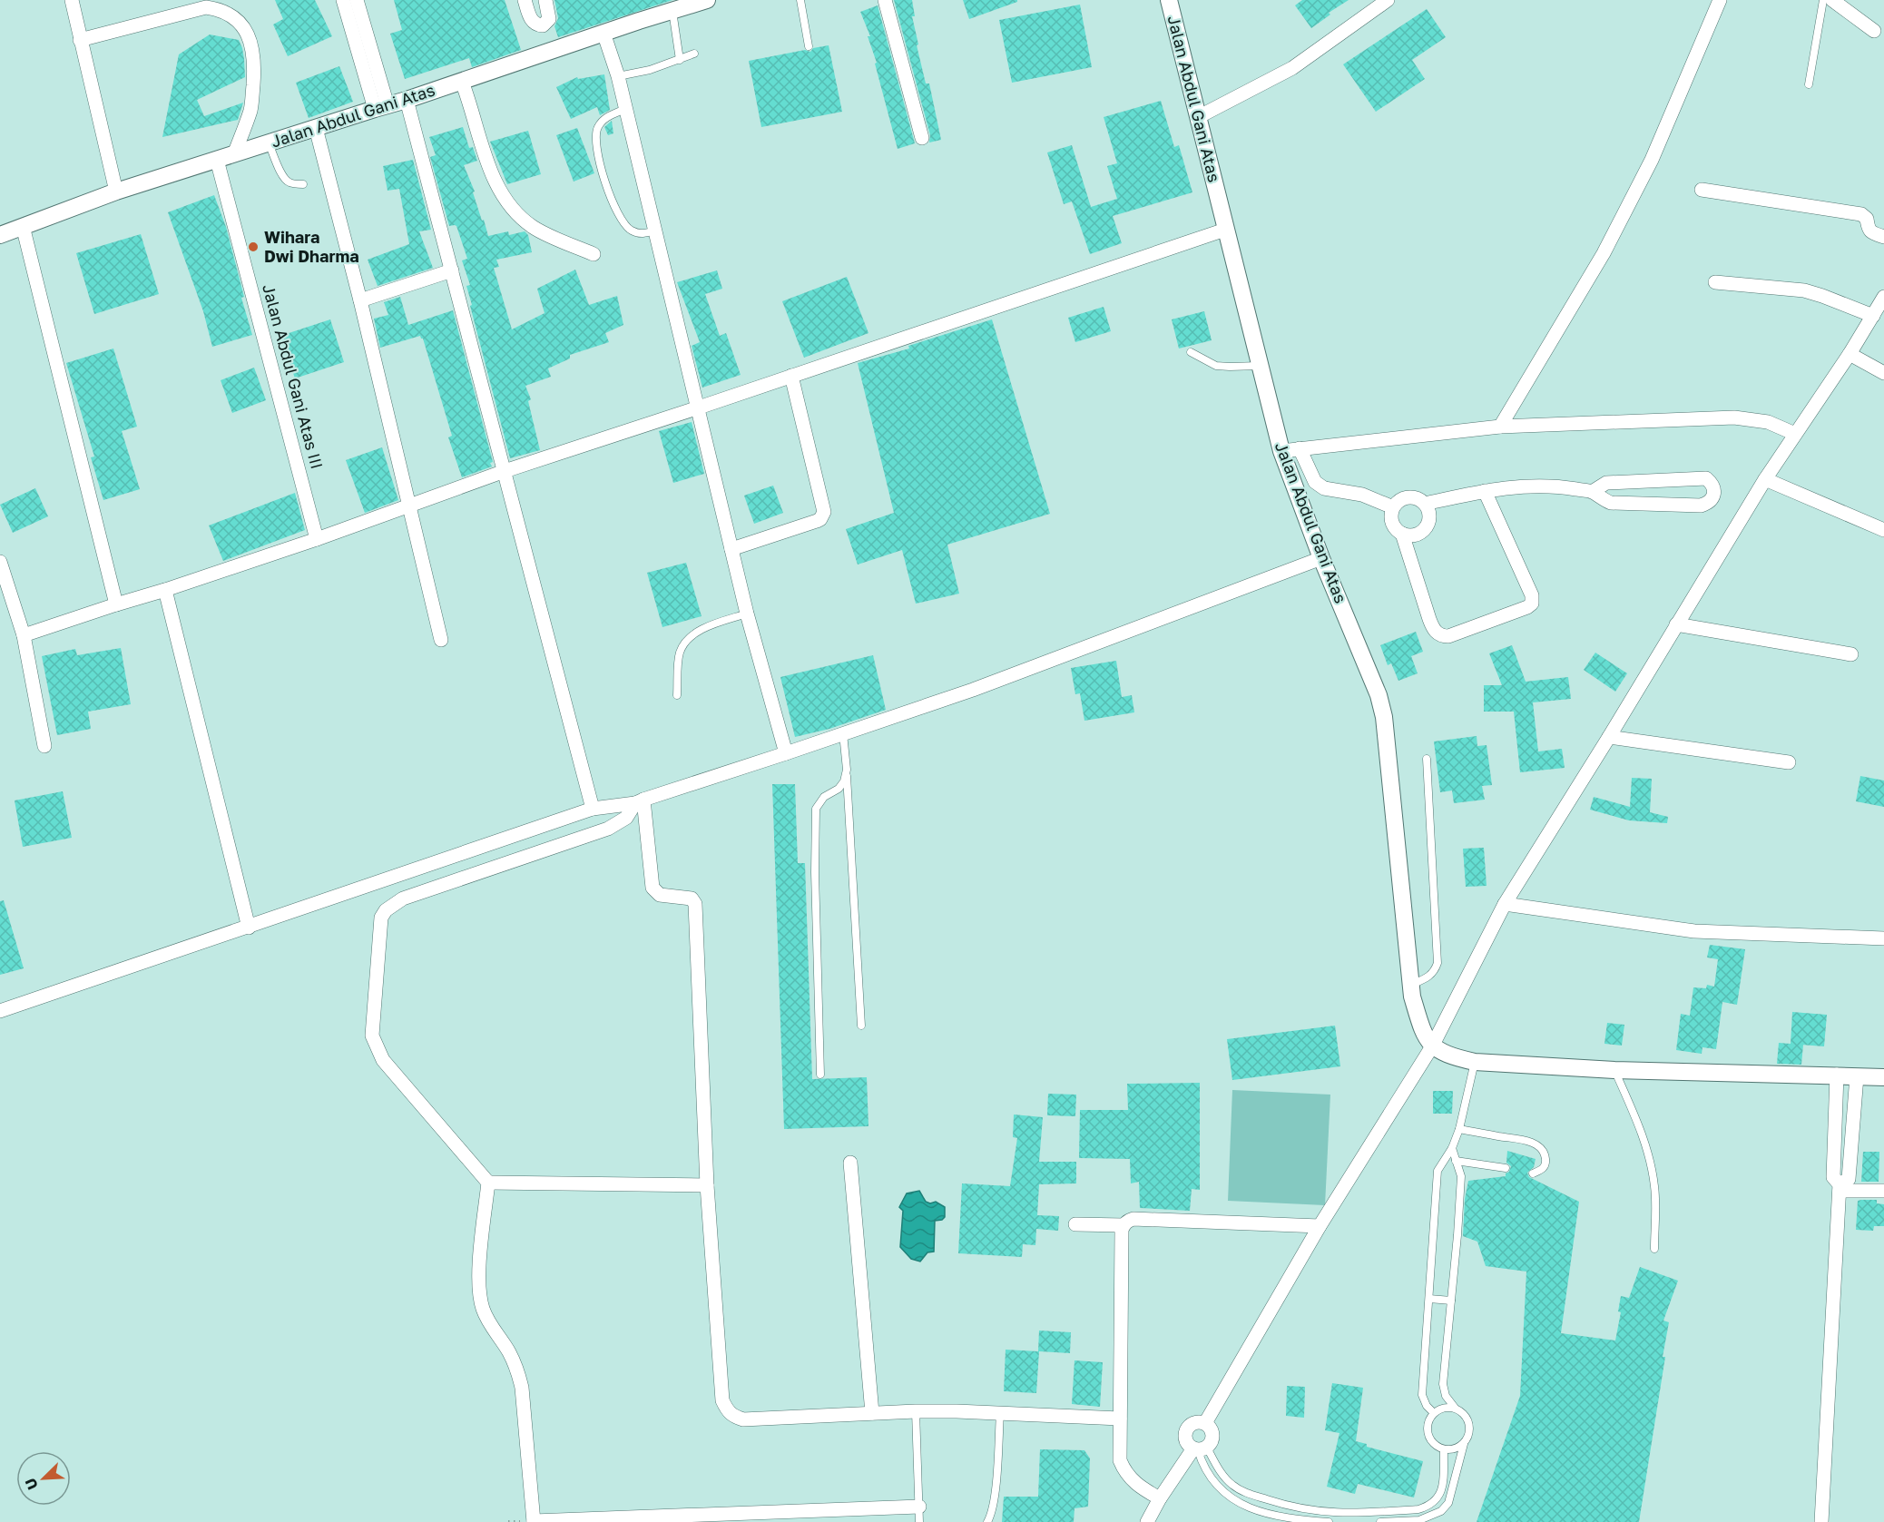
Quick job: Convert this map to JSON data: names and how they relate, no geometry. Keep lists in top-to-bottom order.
{
  "streets": {
    "street": ["Jalan Abdul Gani Atas", "Jalan Abdul Gani Atas III"]
  },
  "crossings": [
    ["Jalan Abdul Gani Atas", "Jalan Abdul Gani Atas III"]
  ],
  "places": ["Wihara Dwi Dharma"],
  "north": "bottom left"
}
